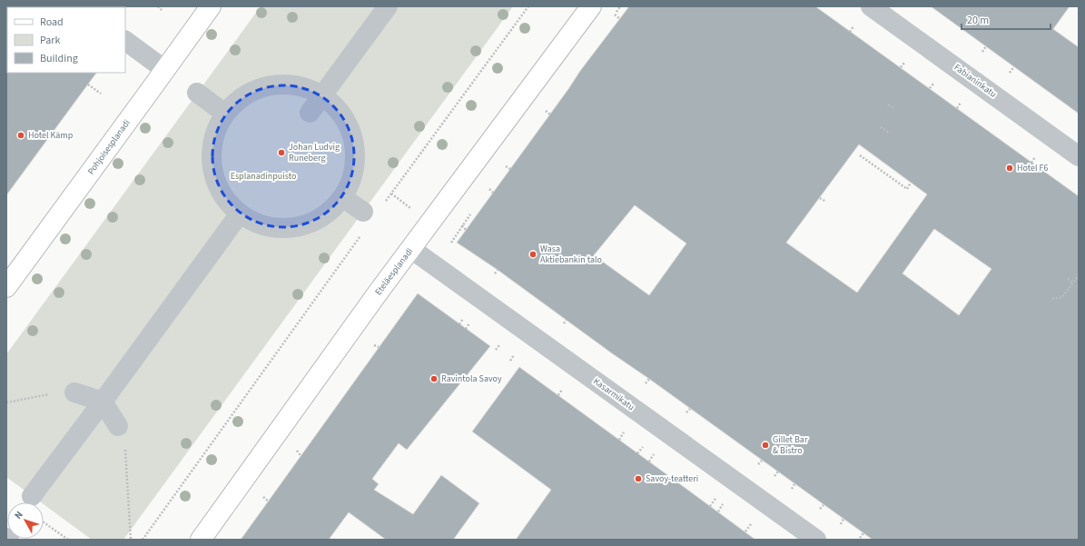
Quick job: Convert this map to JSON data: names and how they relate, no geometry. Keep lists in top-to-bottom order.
{
  "streets": {
    "main road": ["Pohjoisesplanadi", "Eteläesplanadi"],
    "street": ["Fabianinkatu", "Kasarmikatu"]
  },
  "crossings": [
    ["Eteläesplanadi", "Kasarmikatu"]
  ],
  "parks": ["Esplanadinpuisto"],
  "places": [
    "Hotel Kämp",
    "Johan Ludvig Runeberg",
    "Hotel F6",
    "Wasa Aktiebankin talo",
    "Ravintola Savoy",
    "Gillet Bar & Bistro",
    "Savoy-teatteri"
  ],
  "legend": ["Road", "Park", "Building"],
  "scale_bar": "20 m",
  "north": "top left"
}
